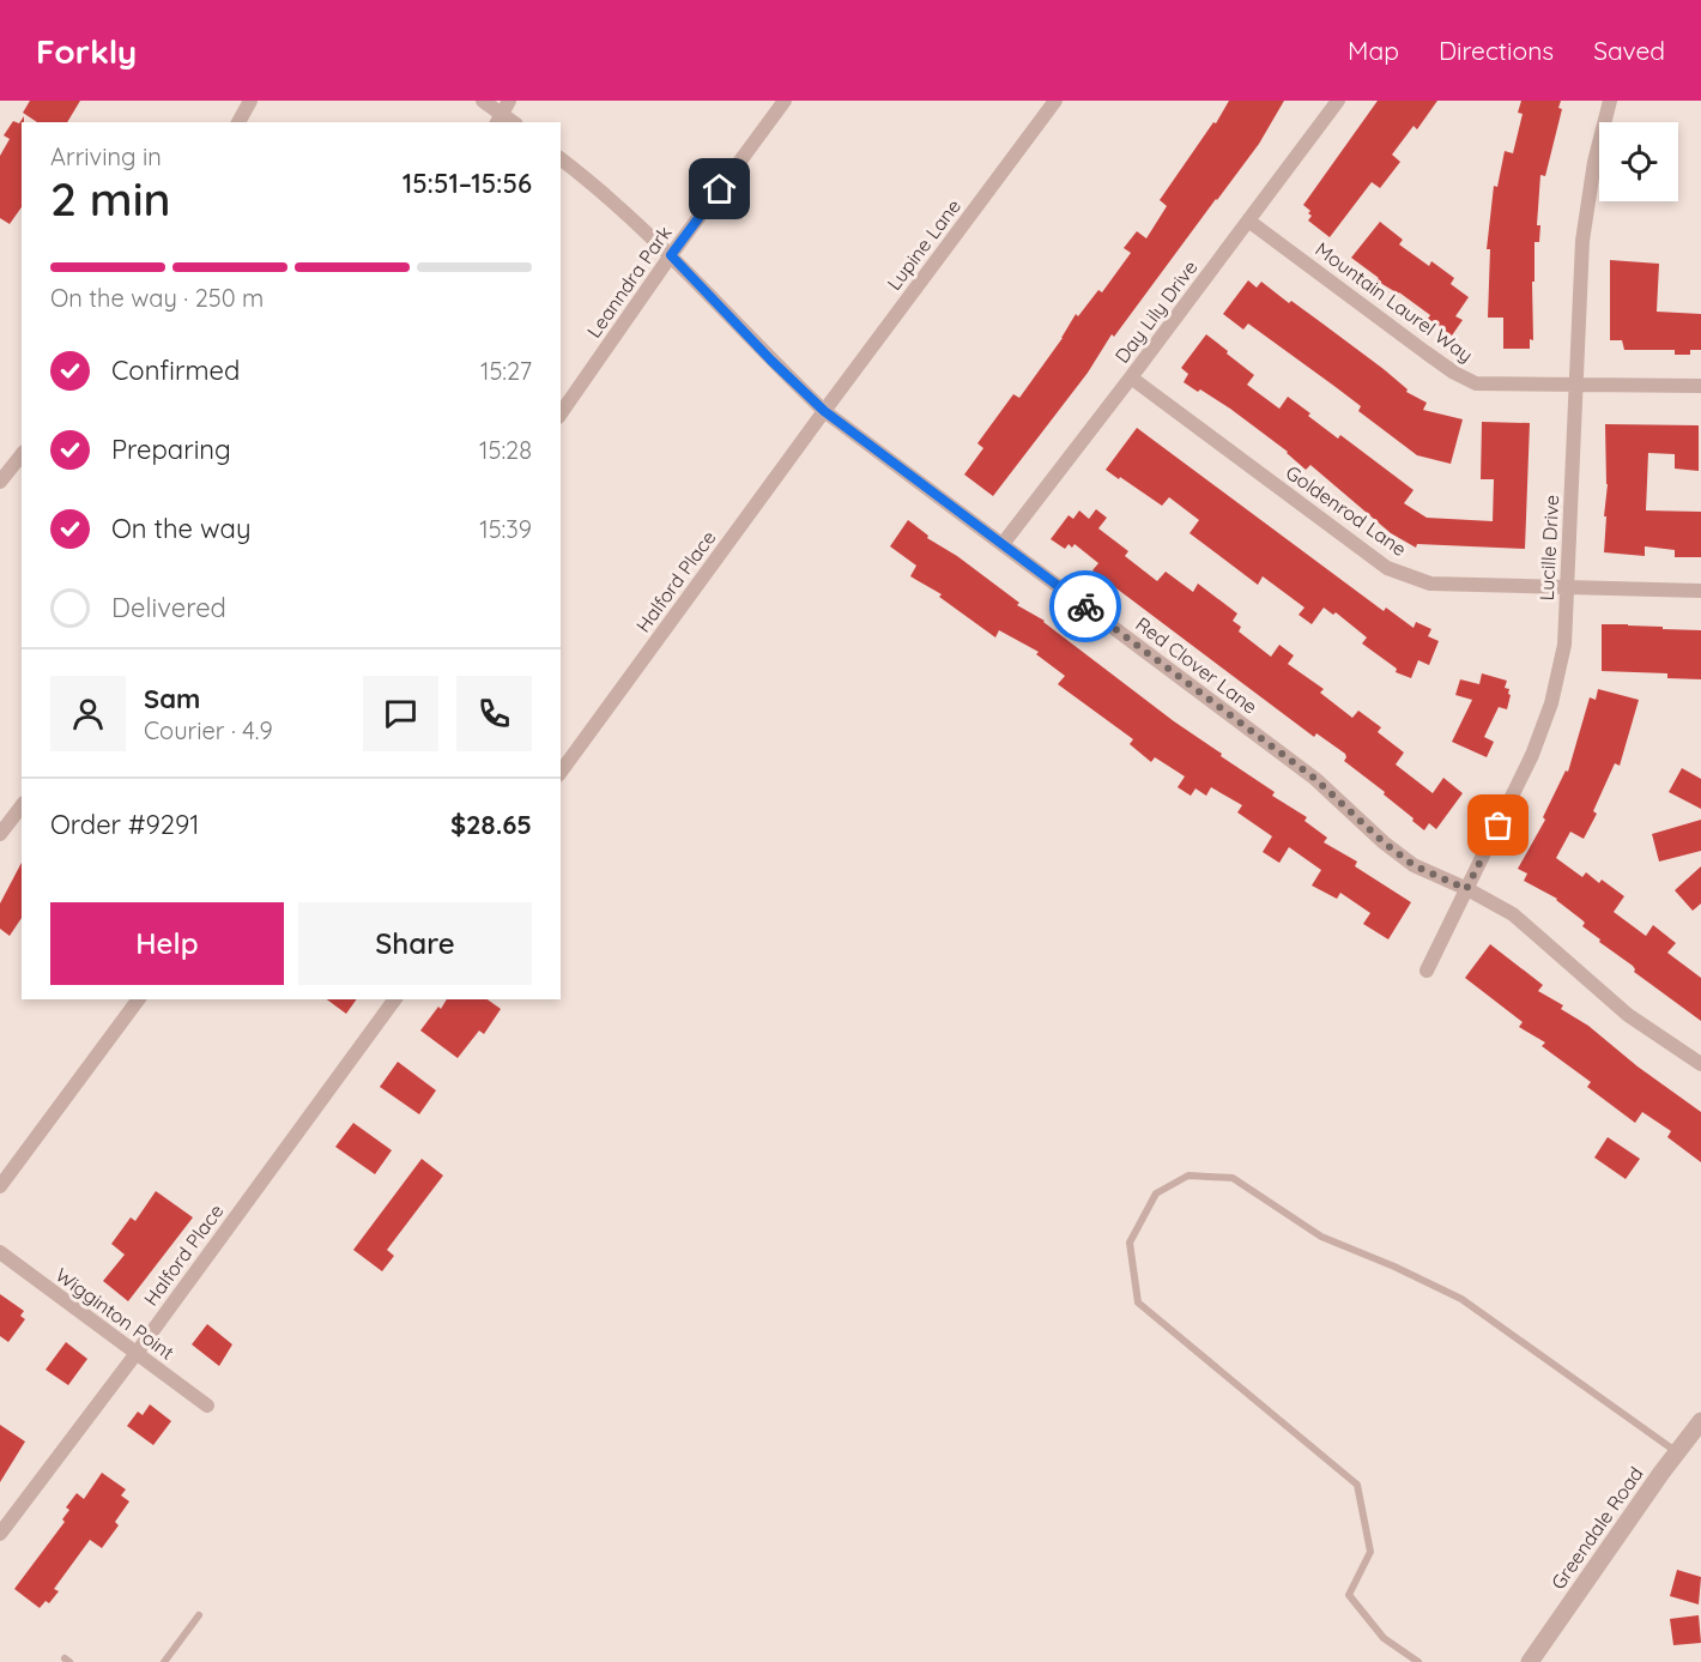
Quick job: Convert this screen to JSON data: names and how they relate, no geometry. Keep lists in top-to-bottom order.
{
  "streets": {
    "street": [
      "Lupine Lane",
      "Leanndra Park",
      "Mountain Laurel Way",
      "Day Lily Drive",
      "Goldenrod Lane",
      "Lucille Drive",
      "Halford Place",
      "Red Clover Lane",
      "Wigginton Point",
      "Greendale Road"
    ]
  },
  "crossings": [
    ["Lupine Lane", "Halford Place"],
    ["Lupine Lane", "Red Clover Lane"],
    ["Leanndra Park", "Red Clover Lane"],
    ["Mountain Laurel Way", "Day Lily Drive"],
    ["Mountain Laurel Way", "Lucille Drive"],
    ["Day Lily Drive", "Goldenrod Lane"],
    ["Day Lily Drive", "Red Clover Lane"],
    ["Goldenrod Lane", "Lucille Drive"],
    ["Lucille Drive", "Red Clover Lane"],
    ["Halford Place", "Red Clover Lane"],
    ["Halford Place", "Wigginton Point"]
  ],
  "page": {
    "header": "Forkly",
    "nav": ["Map", "Directions", "Saved"],
    "heading": ["2 min", "Arriving in", "15:51–15:56"],
    "panel": [
      "Sam",
      "Courier · 4.9",
      "Order #9291",
      "$28.65"
    ],
    "bar": "On the way · 250 m",
    "list": [
      ["Confirmed", "15:27"],
      ["Preparing", "15:28"],
      ["On the way", "15:39"],
      "Delivered"
    ],
    "buttons": ["Help", "Share"]
  }
}
